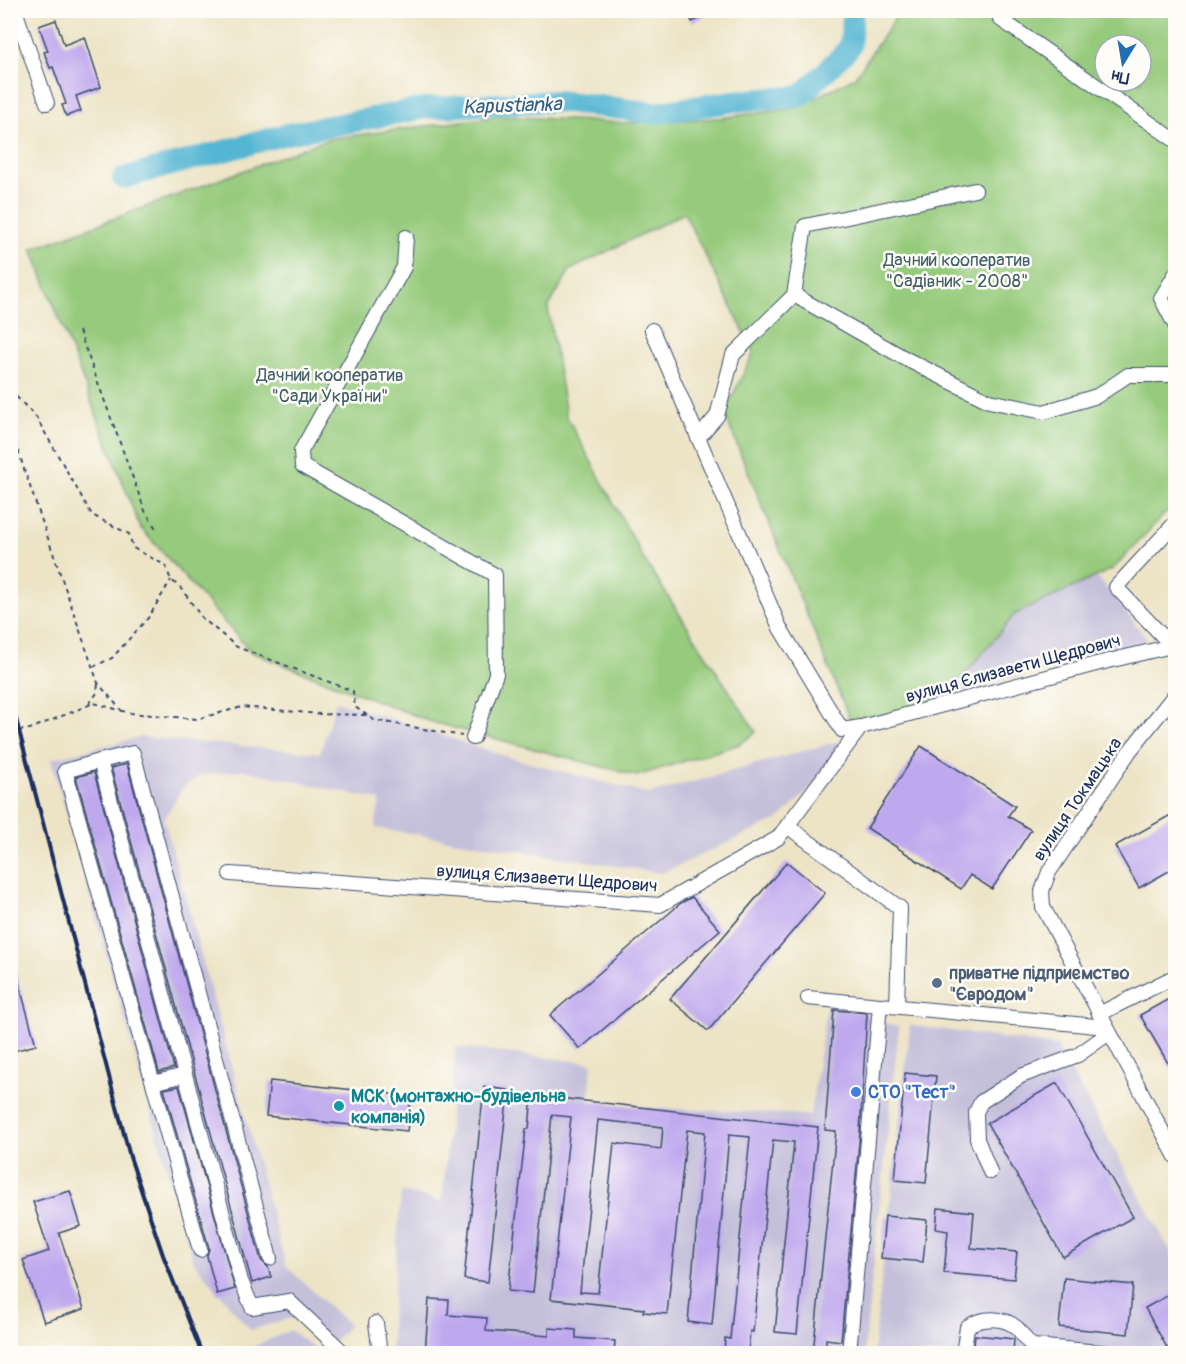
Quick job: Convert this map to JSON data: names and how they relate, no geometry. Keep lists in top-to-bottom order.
{
  "streets": {
    "street": ["вулиця Єлизавети Щедрович", "вулиця Токмацька"]
  },
  "water": ["Kapustianka"],
  "parks": ["Дачний кооператив \"Садівник - 2008\"", "Дачний кооператив \"Сади України\""],
  "places": ["приватне підприємство \"Євродом\"", "СТО \"Тест\"", "МСК (монтажно-будівельна компанія)"],
  "north": "bottom"
}
